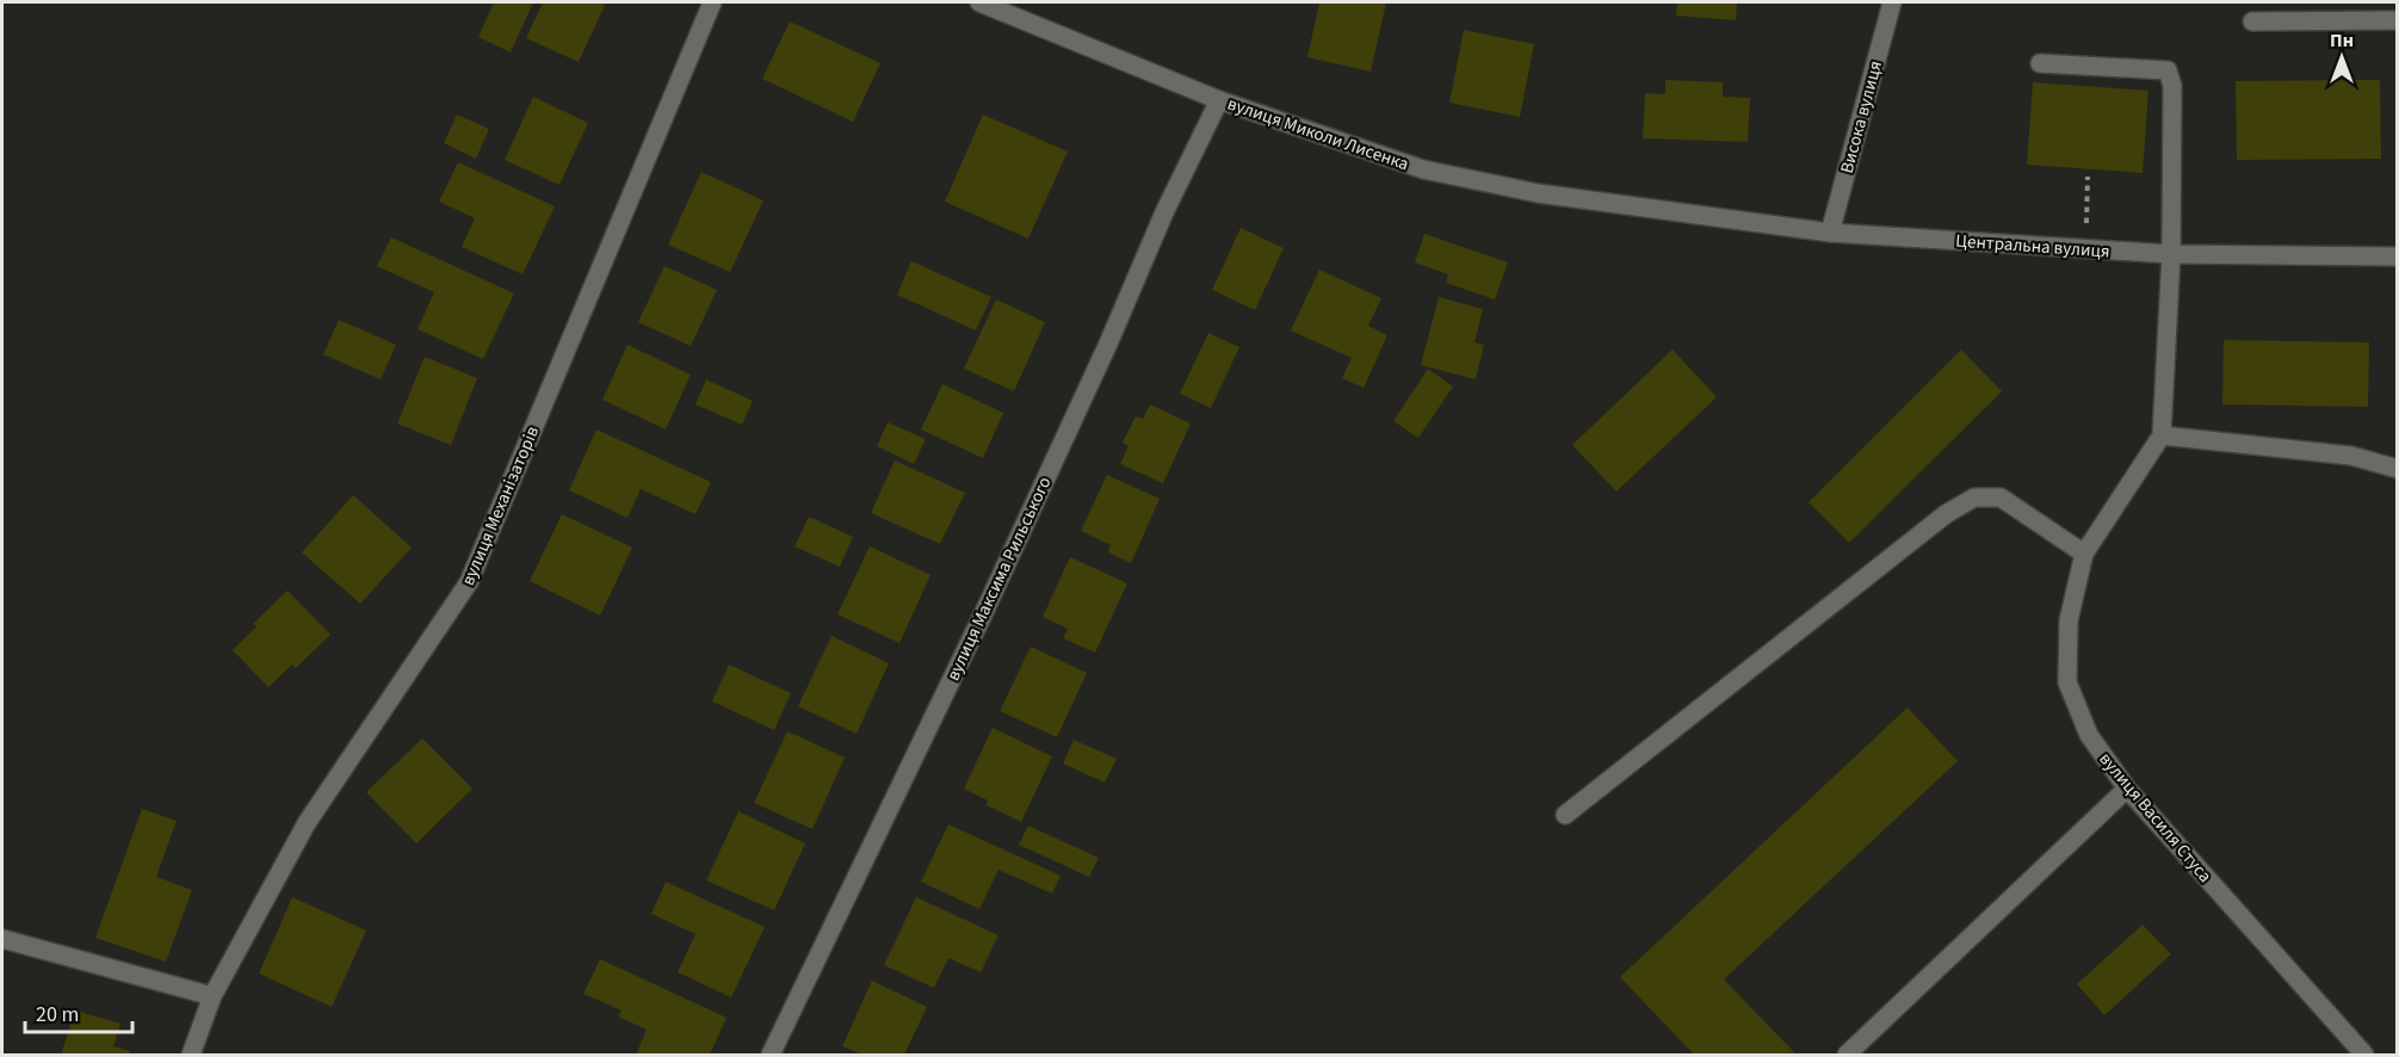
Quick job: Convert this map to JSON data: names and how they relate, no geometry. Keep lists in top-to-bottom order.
{
  "streets": {
    "street": [
      "Висока вулиця",
      "вулиця Миколи Лисенка",
      "Центральна вулиця",
      "вулиця Механізаторів",
      "вулиця Максима Рильського",
      "вулиця Василя Стуса"
    ]
  },
  "crossings": [
    ["Висока вулиця", "Центральна вулиця"],
    ["вулиця Миколи Лисенка", "Центральна вулиця"],
    ["вулиця Миколи Лисенка", "вулиця Максима Рильського"]
  ],
  "scale_bar": "20 m",
  "north": "top"
}
